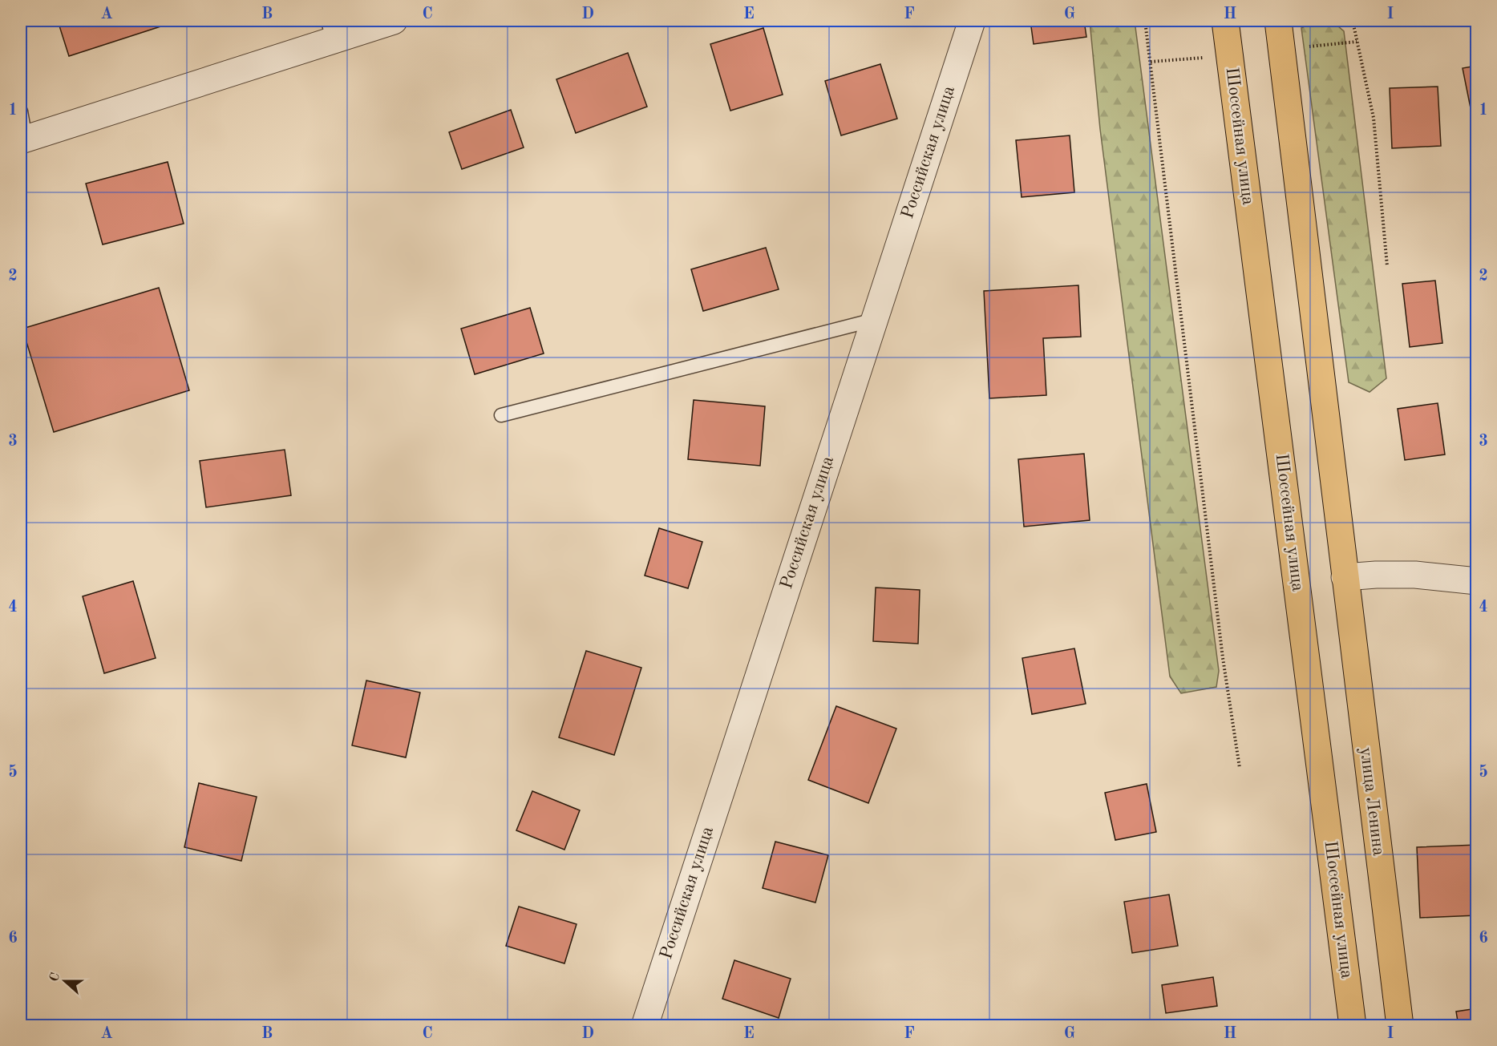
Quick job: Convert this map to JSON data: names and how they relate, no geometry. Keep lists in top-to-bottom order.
{
  "streets": {
    "main road": ["Шоссейная улица", "улица Ленина"],
    "street": ["Российская улица"]
  },
  "north": "left",
  "grid": {
    "columns": [
      "A",
      "B",
      "C",
      "D",
      "E",
      "F",
      "G",
      "H",
      "I"
    ],
    "rows": [
      "1",
      "2",
      "3",
      "4",
      "5",
      "6"
    ]
  }
}
